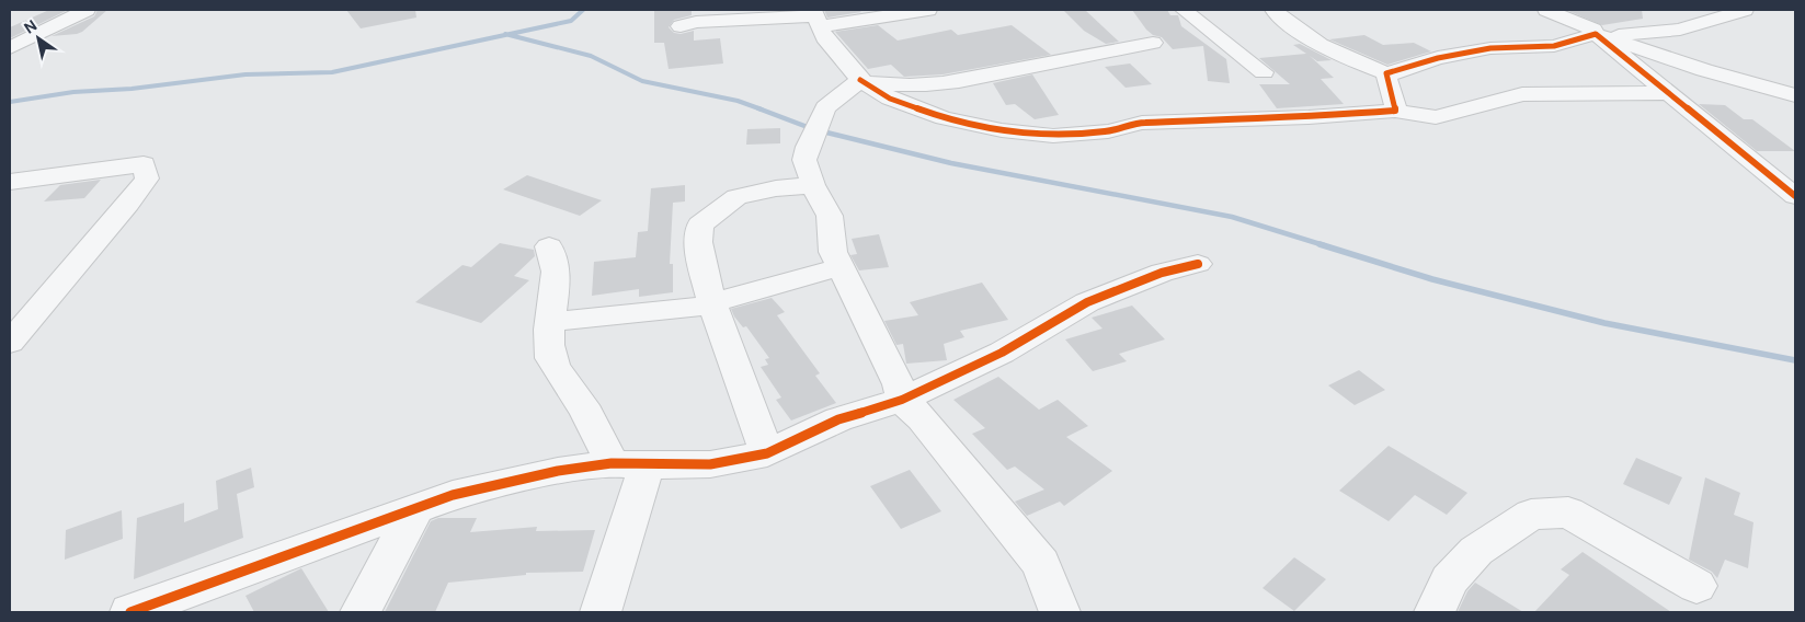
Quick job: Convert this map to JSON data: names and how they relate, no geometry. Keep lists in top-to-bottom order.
{
  "north": "top left"
}
